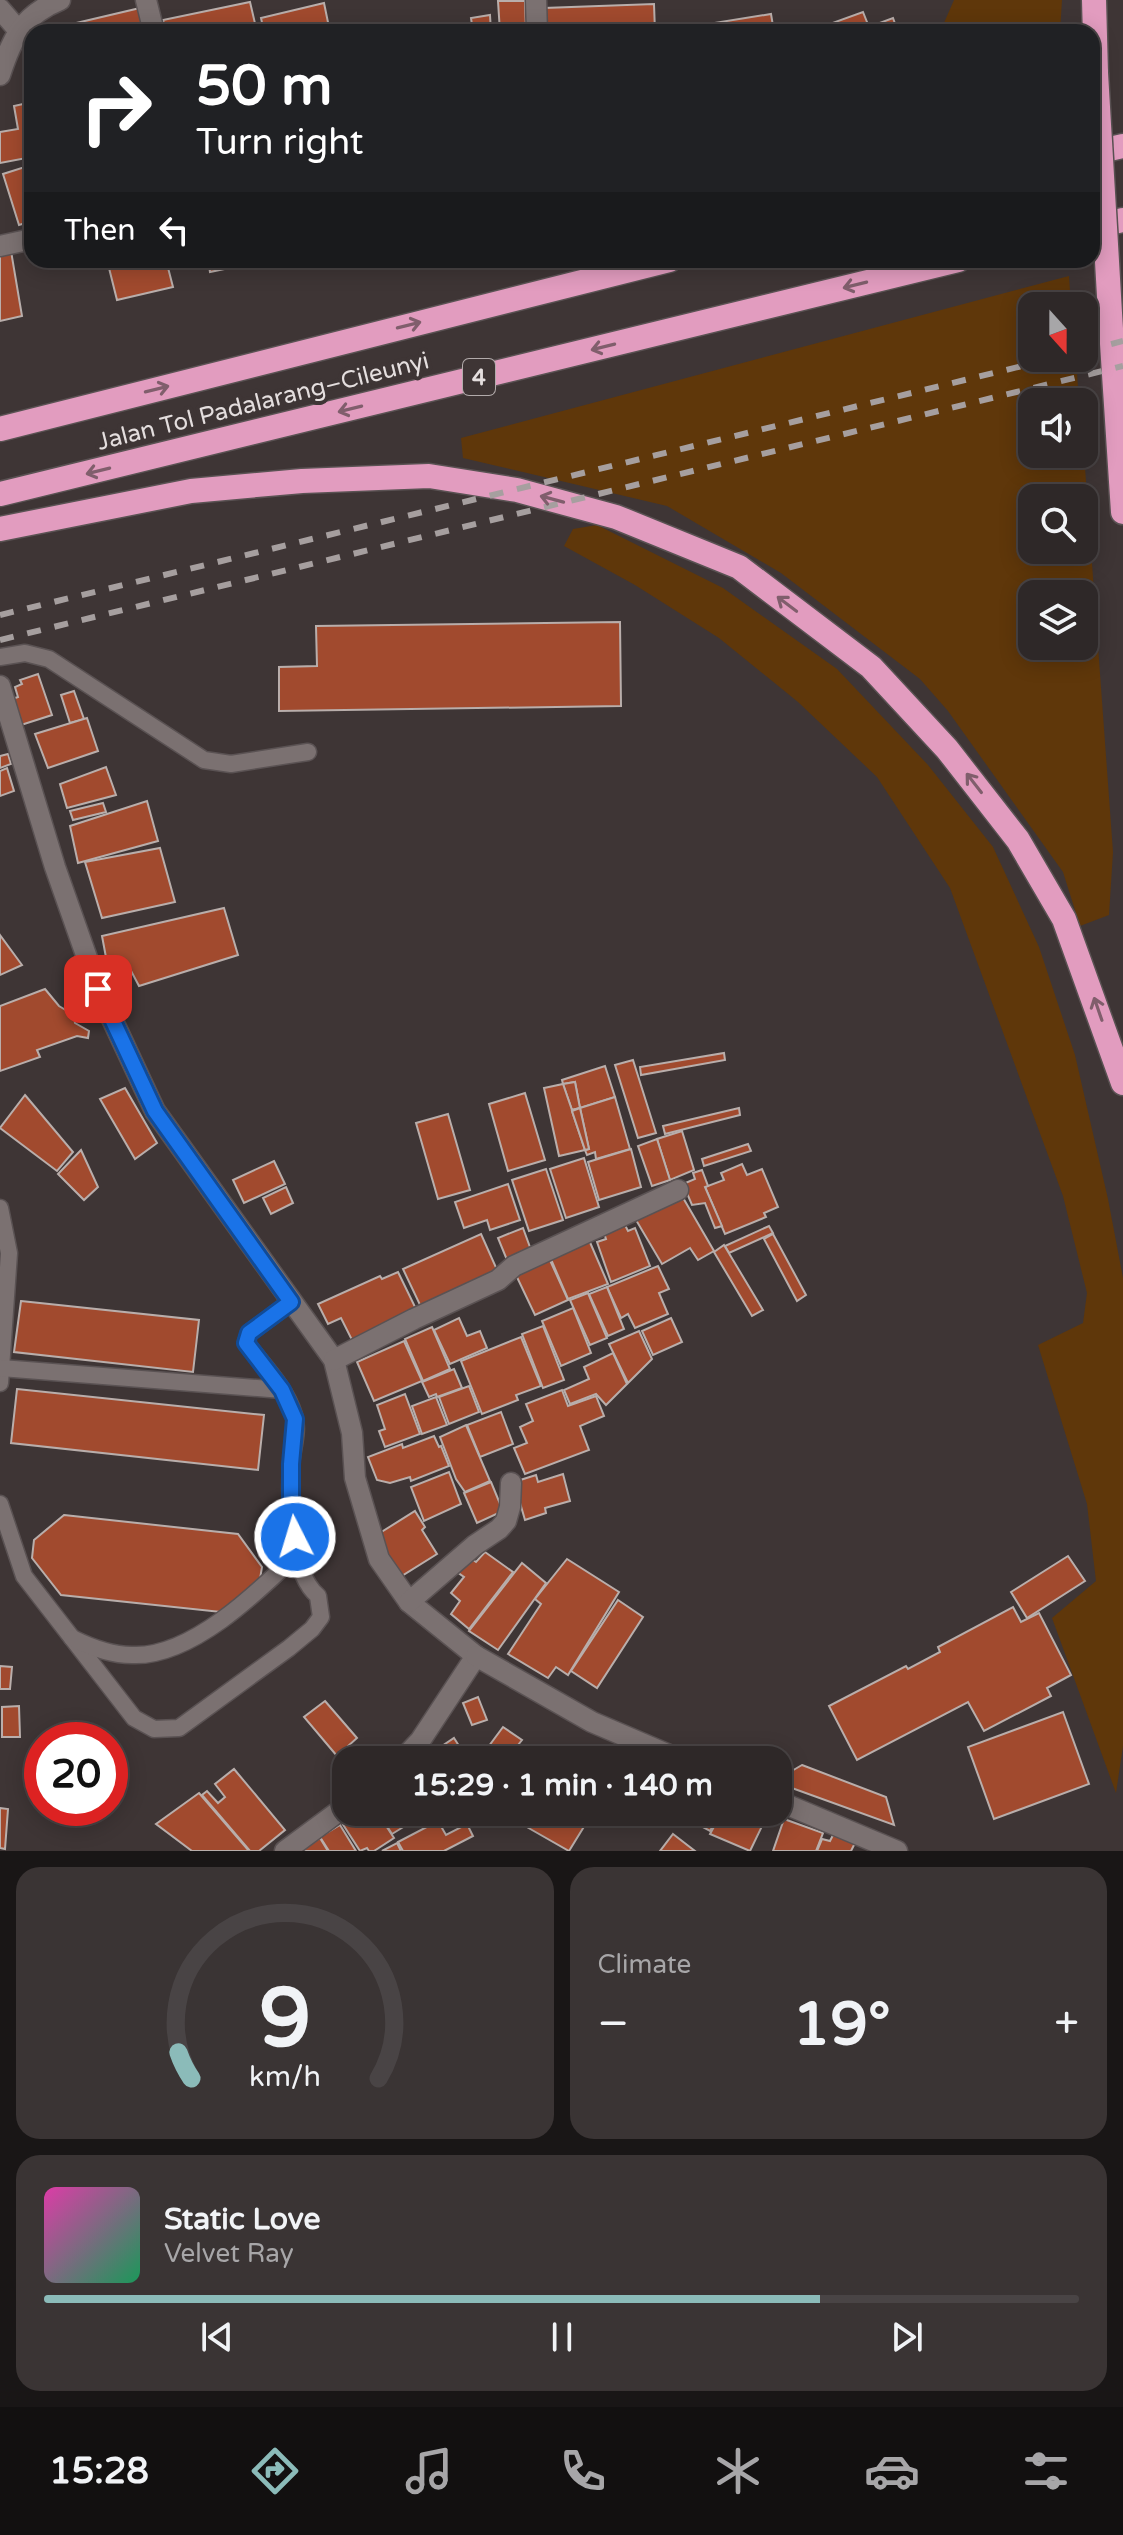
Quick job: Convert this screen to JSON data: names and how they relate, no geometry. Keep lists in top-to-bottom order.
{
  "streets": {
    "highway": ["4", "Jalan Tol Padalarang–Cileunyi"]
  },
  "north": "bottom",
  "page": {
    "turn": ["50 m", "Turn right"],
    "then": "Then",
    "limit": "20",
    "trip": "15:29 · 1 min · 140 m",
    "tile": "Climate",
    "heat": ["−", "19°", "+"],
    "song": ["Static Love", "Velvet Ray"],
    "tabs": "15:28",
    "gauge": ["9", "km/h"]
  }
}
